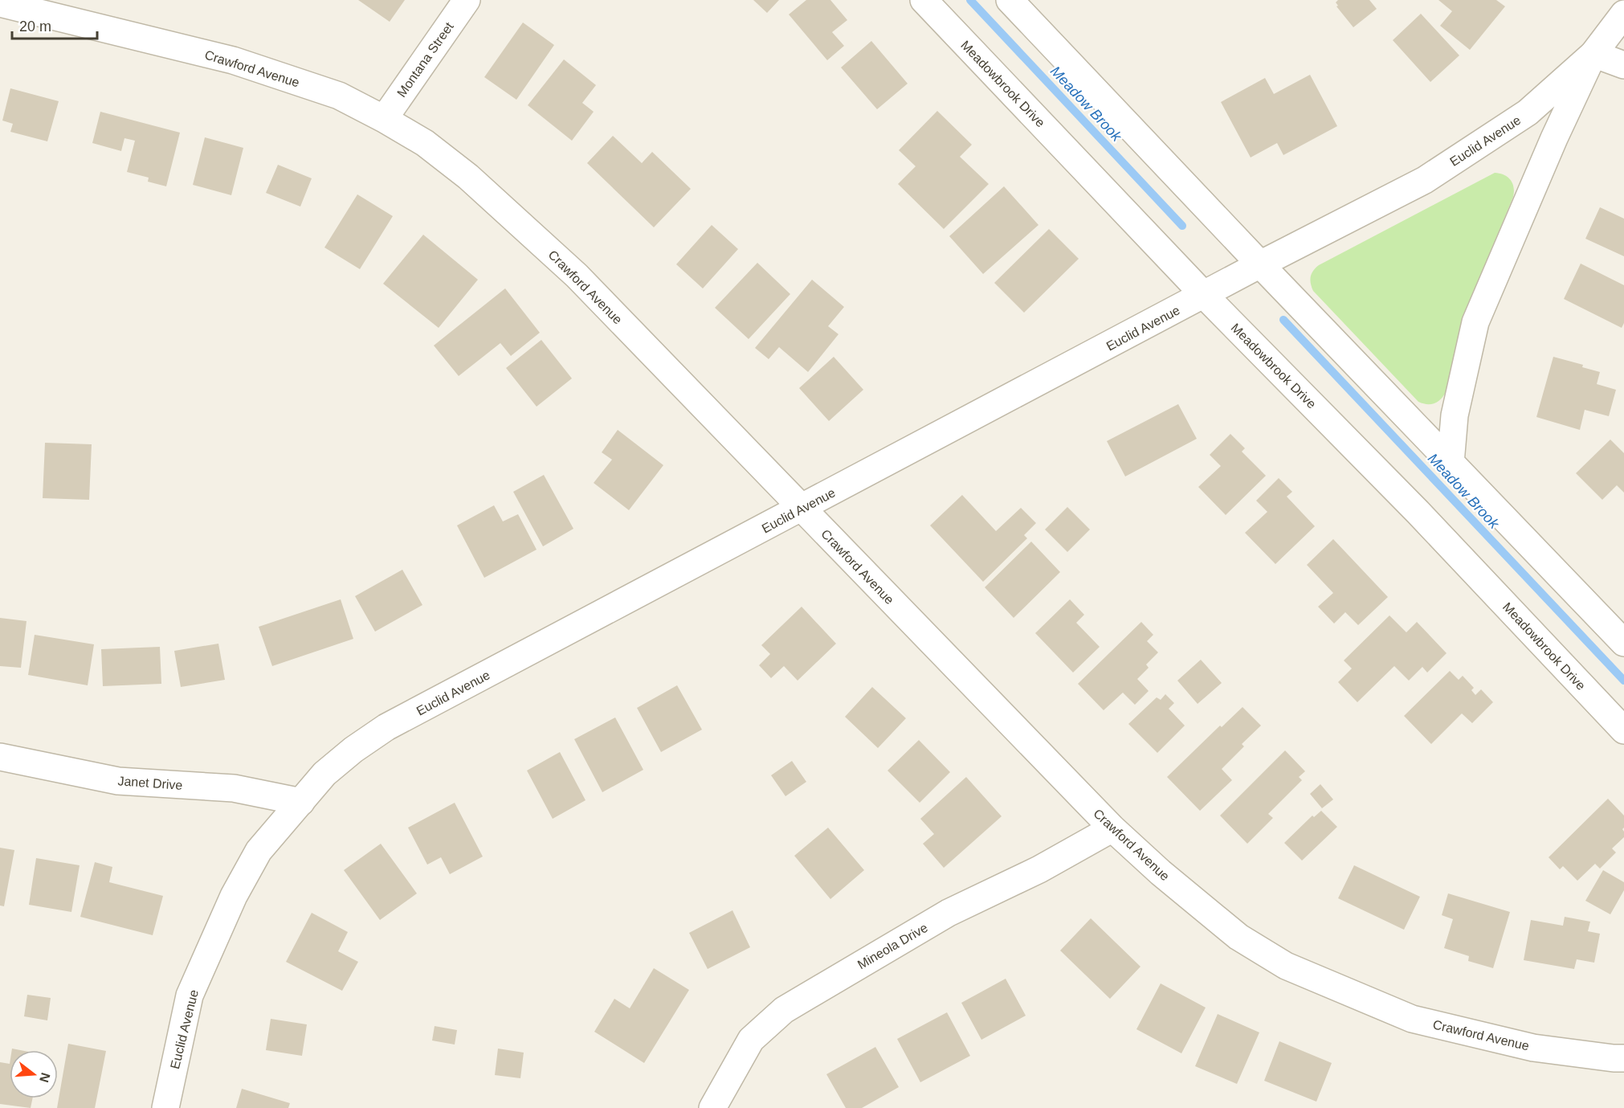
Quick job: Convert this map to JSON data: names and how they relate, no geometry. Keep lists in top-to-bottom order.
{
  "streets": {
    "street": [
      "Montana Street",
      "Crawford Avenue",
      "Meadowbrook Drive",
      "Euclid Avenue",
      "Janet Drive",
      "Mineola Drive"
    ]
  },
  "crossings": [
    ["Montana Street", "Crawford Avenue"],
    ["Crawford Avenue", "Euclid Avenue"],
    ["Crawford Avenue", "Mineola Drive"],
    ["Meadowbrook Drive", "Euclid Avenue"],
    ["Euclid Avenue", "Janet Drive"]
  ],
  "water": ["Meadow Brook"],
  "scale_bar": "20 m",
  "north": "right"
}
